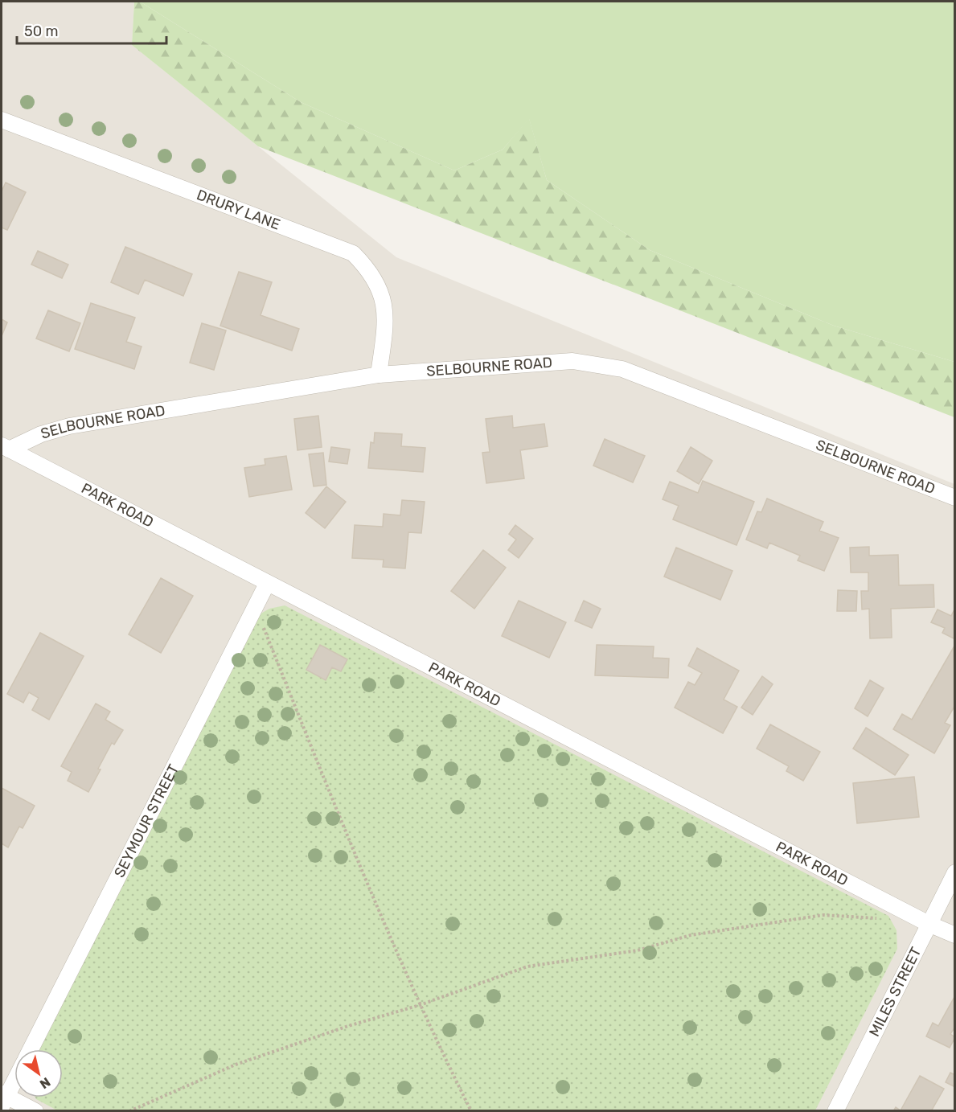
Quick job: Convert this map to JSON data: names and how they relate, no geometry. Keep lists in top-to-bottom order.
{
  "streets": {
    "street": [
      "DRURY LANE",
      "SELBOURNE ROAD",
      "PARK ROAD",
      "SEYMOUR STREET",
      "MILES STREET"
    ]
  },
  "crossings": [
    ["DRURY LANE", "SELBOURNE ROAD"],
    ["SELBOURNE ROAD", "PARK ROAD"],
    ["PARK ROAD", "SEYMOUR STREET"],
    ["PARK ROAD", "MILES STREET"]
  ],
  "scale_bar": "50 m",
  "north": "bottom right"
}
